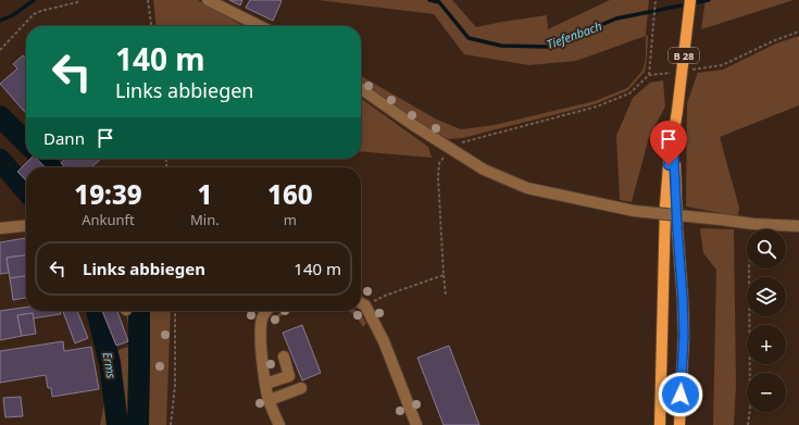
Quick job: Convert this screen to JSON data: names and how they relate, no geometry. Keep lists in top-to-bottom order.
{
  "streets": {
    "main road": ["B 28"]
  },
  "water": ["Tiefenbach", "Erms"],
  "page": {
    "turn": ["140 m", "Links abbiegen"],
    "then": "Dann",
    "eta": [
      "19:39",
      "Ankunft",
      "1",
      "Min.",
      "160",
      "m"
    ],
    "map_buttons": ["+", "−"],
    "list": [
      {
        "name": "Links abbiegen",
        "value": "140 m"
      }
    ]
  }
}
